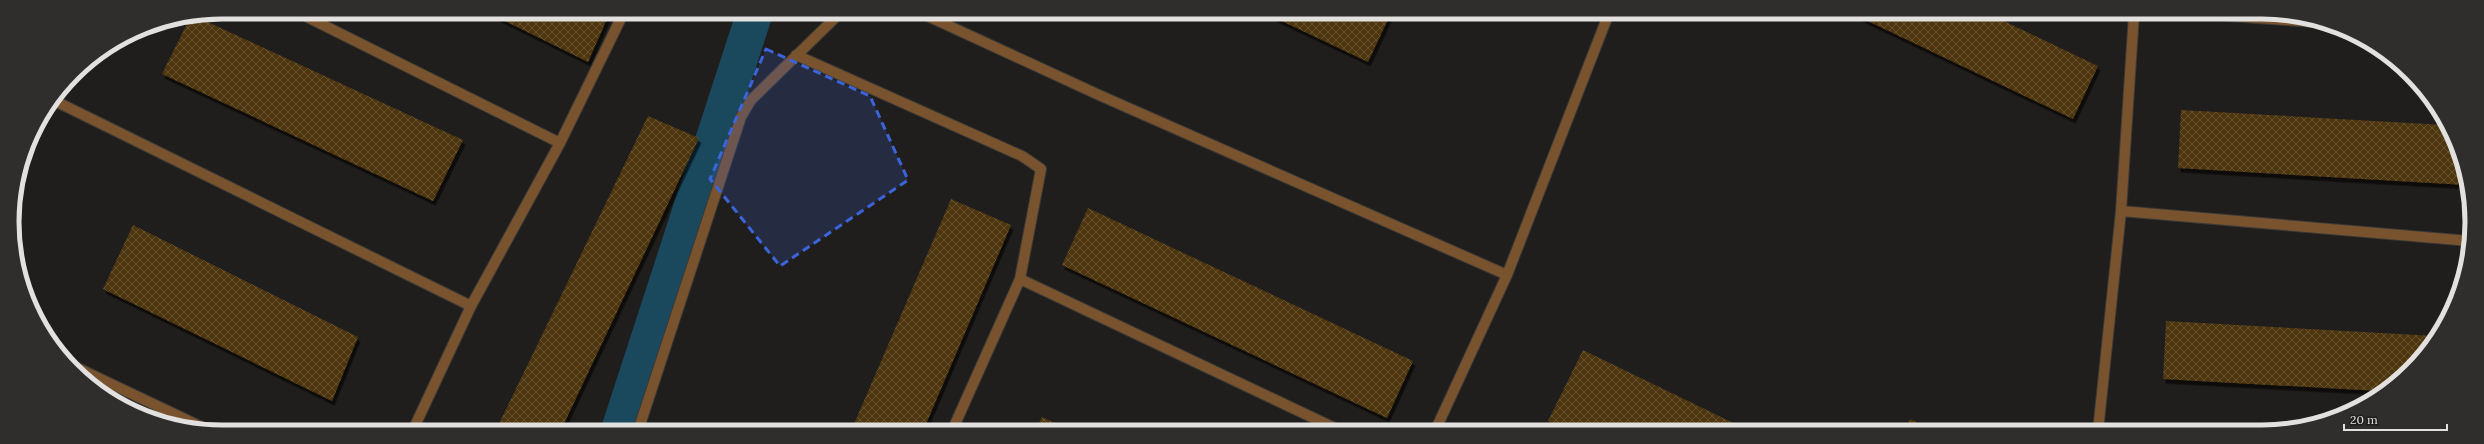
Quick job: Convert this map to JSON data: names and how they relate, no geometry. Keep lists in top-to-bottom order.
{
  "scale_bar": "20 m"
}
